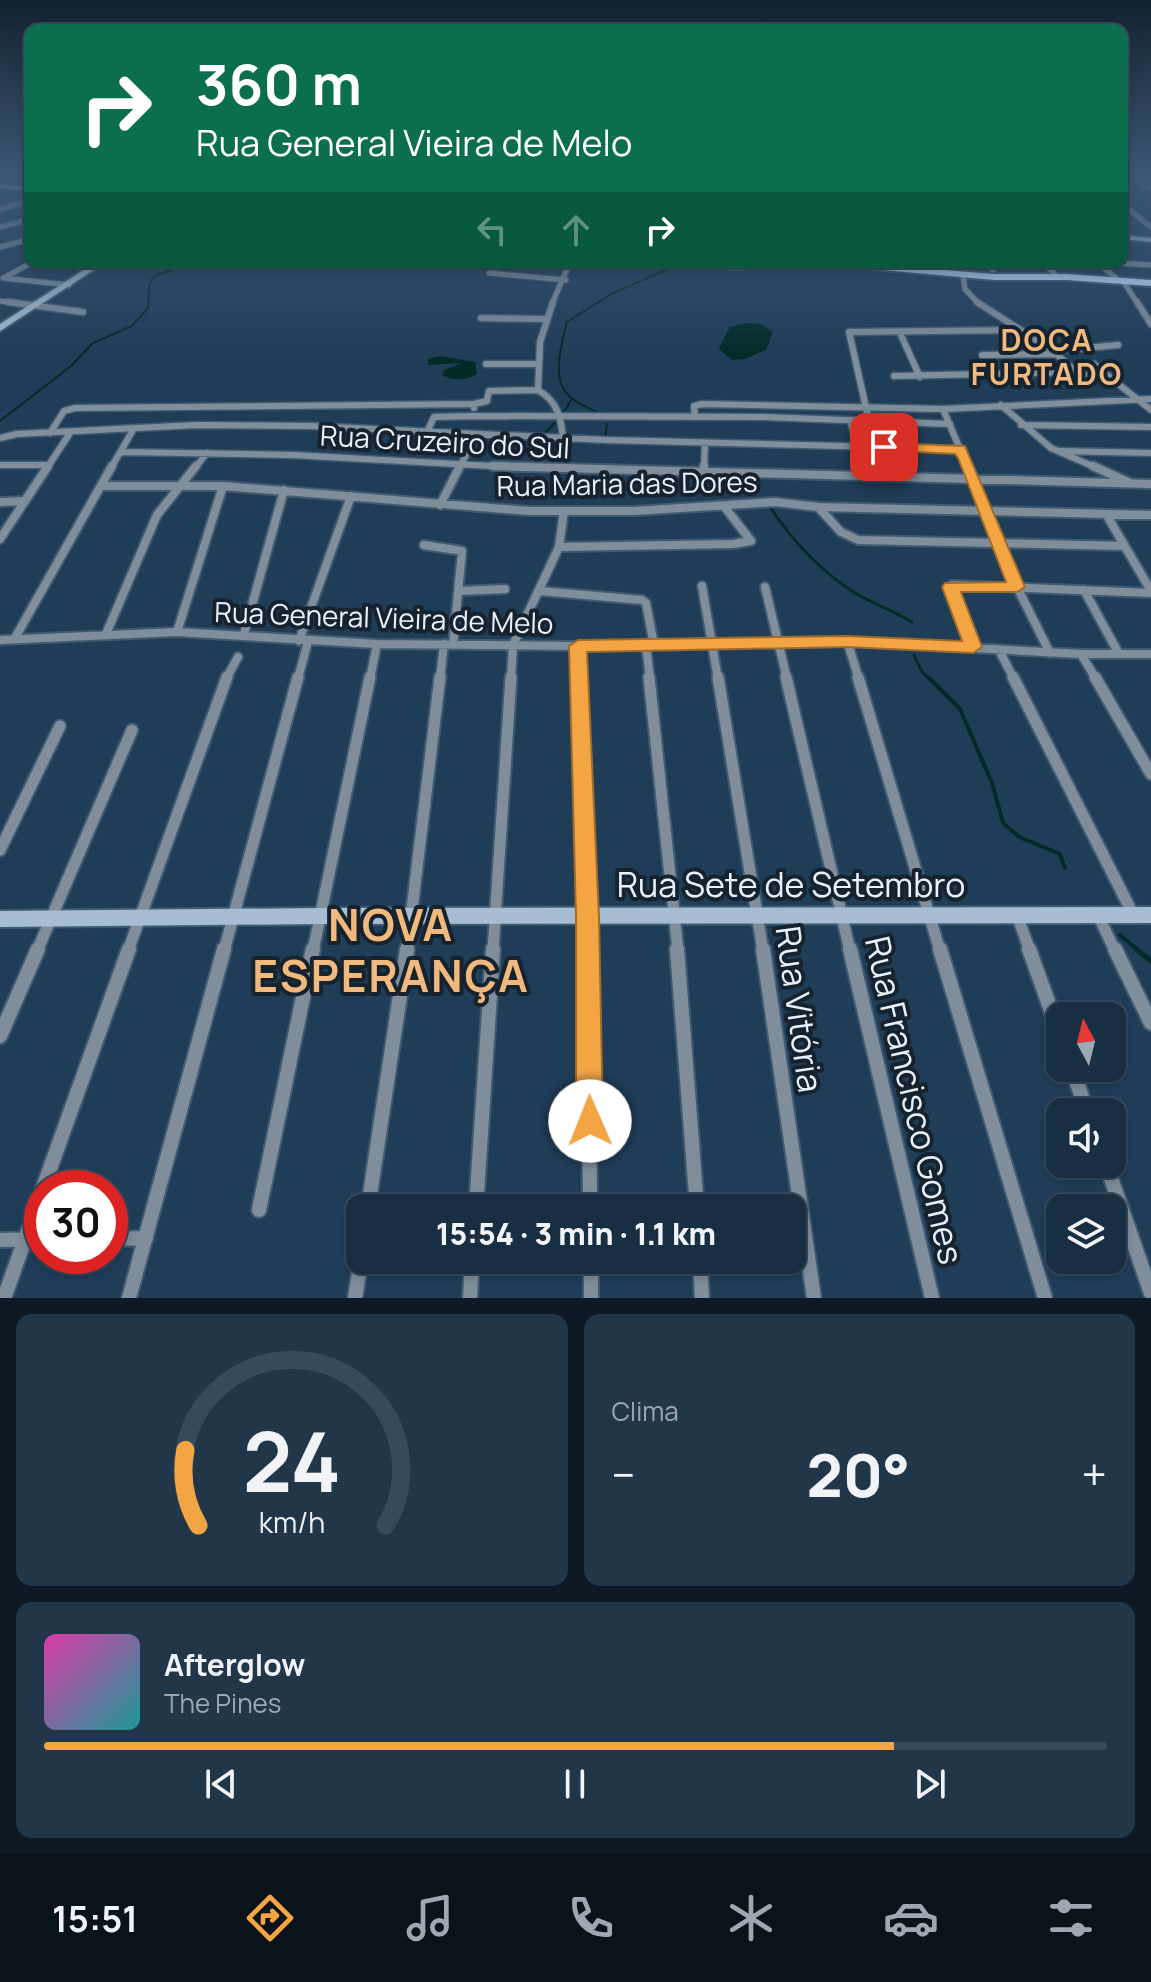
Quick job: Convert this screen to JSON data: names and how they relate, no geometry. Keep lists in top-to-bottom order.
{
  "streets": {
    "street": [
      "Rua Cruzeiro do Sul",
      "Rua Maria das Dores",
      "Rua General Vieira de Melo",
      "Rua Sete de Setembro",
      "Rua Vitória",
      "Rua Francisco Gomes"
    ]
  },
  "crossings": [
    ["Rua General Vieira de Melo", "Rua Vitória"],
    ["Rua General Vieira de Melo", "Rua Francisco Gomes"],
    ["Rua Sete de Setembro", "Rua Vitória"],
    ["Rua Sete de Setembro", "Rua Francisco Gomes"]
  ],
  "districts": ["DOCA FURTADO", "NOVA ESPERANÇA"],
  "north": "top",
  "page": {
    "turn": ["360 m", "Rua General Vieira de Melo"],
    "limit": "30",
    "trip": "15:54 · 3 min · 1.1 km",
    "tile": "Clima",
    "heat": ["−", "20°", "+"],
    "song": ["Afterglow", "The Pines"],
    "tabs": "15:51",
    "gauge": ["24", "km/h"]
  }
}
